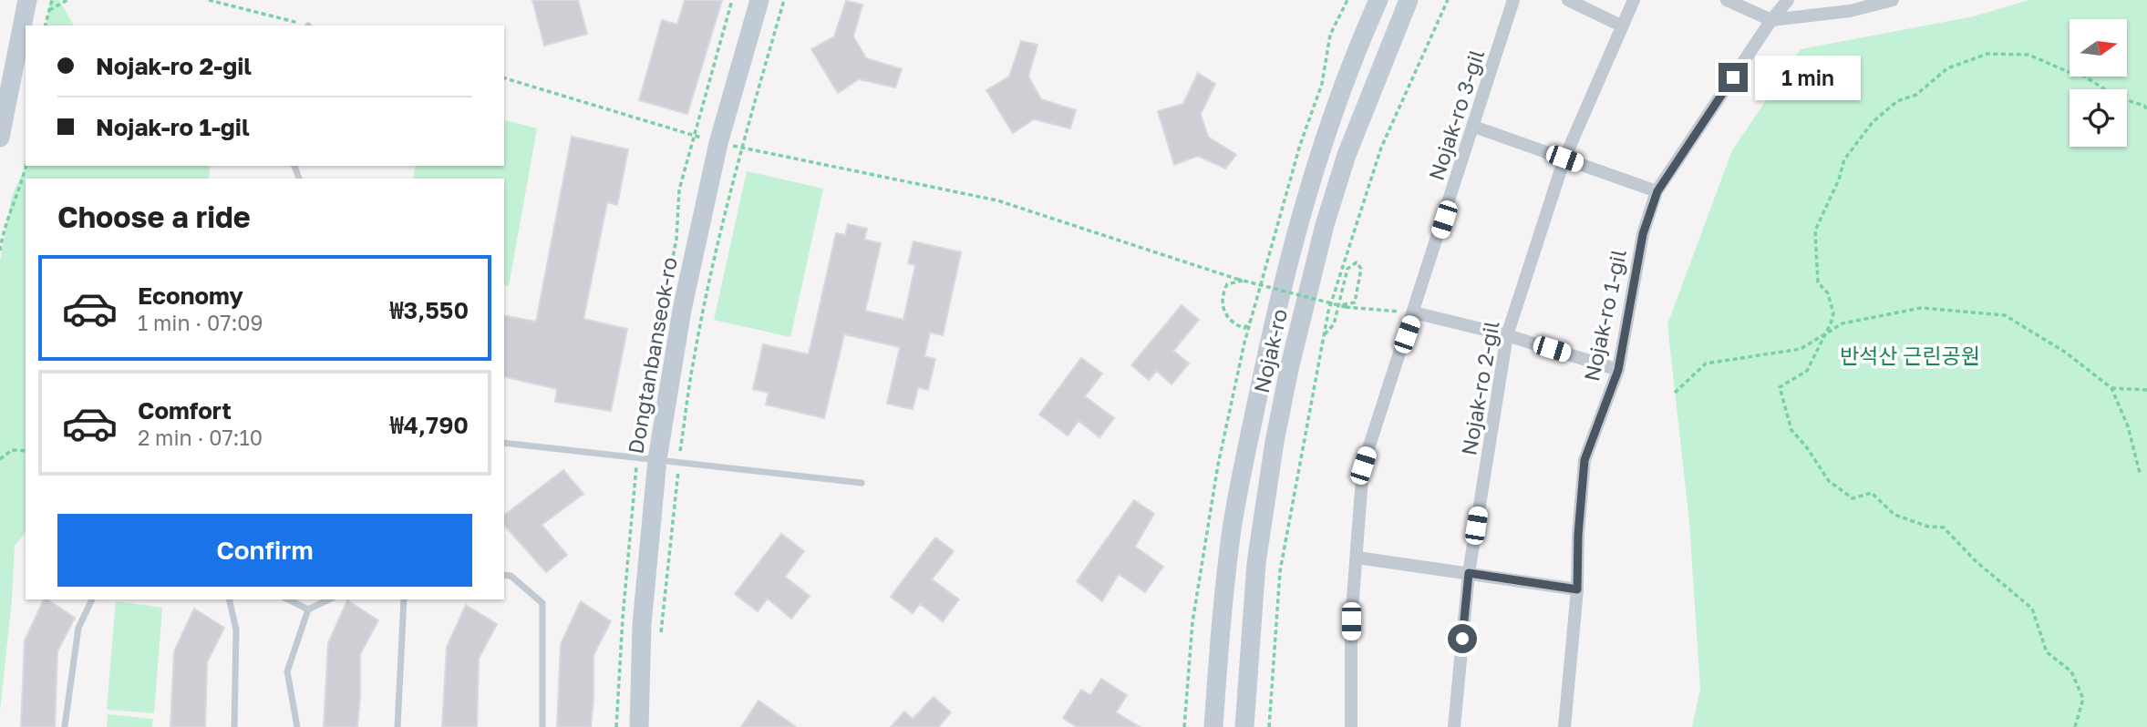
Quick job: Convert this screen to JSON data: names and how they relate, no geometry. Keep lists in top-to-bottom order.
{
  "streets": {
    "street": [
      "Nojak-ro 3-gil",
      "Nojak-ro 1-gil",
      "Nojak-ro",
      "Dongtanbanseok-ro",
      "Nojak-ro 2-gil"
    ]
  },
  "parks": ["반석산 근린공원"],
  "north": "right",
  "page": {
    "banner": ["Nojak-ro 2-gil", "Nojak-ro 1-gil"],
    "bubble": "1 min",
    "heading": "Choose a ride",
    "list": [
      {
        "name": "Economy",
        "note": "1 min · 07:09",
        "value": "₩3,550"
      },
      {
        "name": "Comfort",
        "note": "2 min · 07:10",
        "value": "₩4,790"
      }
    ],
    "buttons": "Confirm"
  }
}
